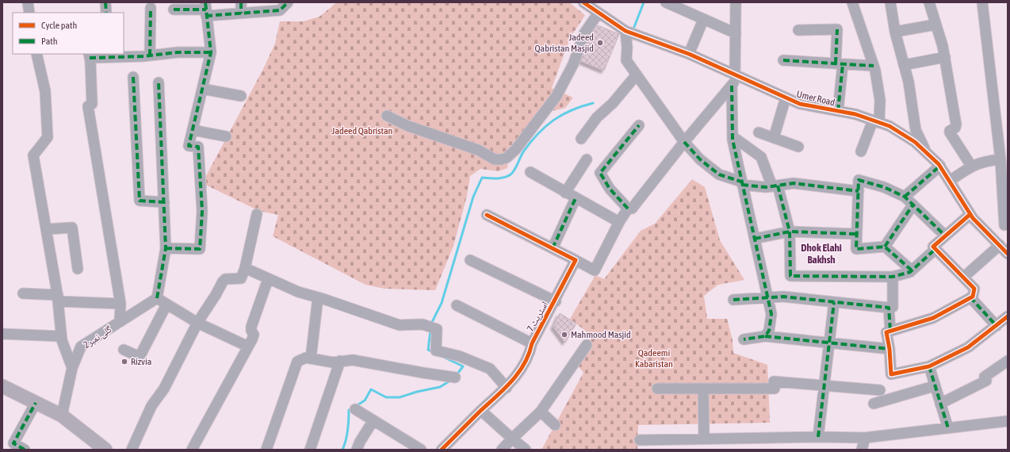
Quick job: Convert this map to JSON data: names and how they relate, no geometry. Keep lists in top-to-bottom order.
{
  "streets": {
    "street": ["Umer Road", "اسٹریٹ 7", "گلی نمبر2"]
  },
  "districts": ["Dhok Elahi Bakhsh"],
  "parks": ["Jadeed Qabristan", "Qadeemi Kabaristan"],
  "places": ["Jadeed Qabristan Masjid", "Mahmood Masjid", "Rizvia"],
  "legend": ["Cycle path", "Path"]
}
